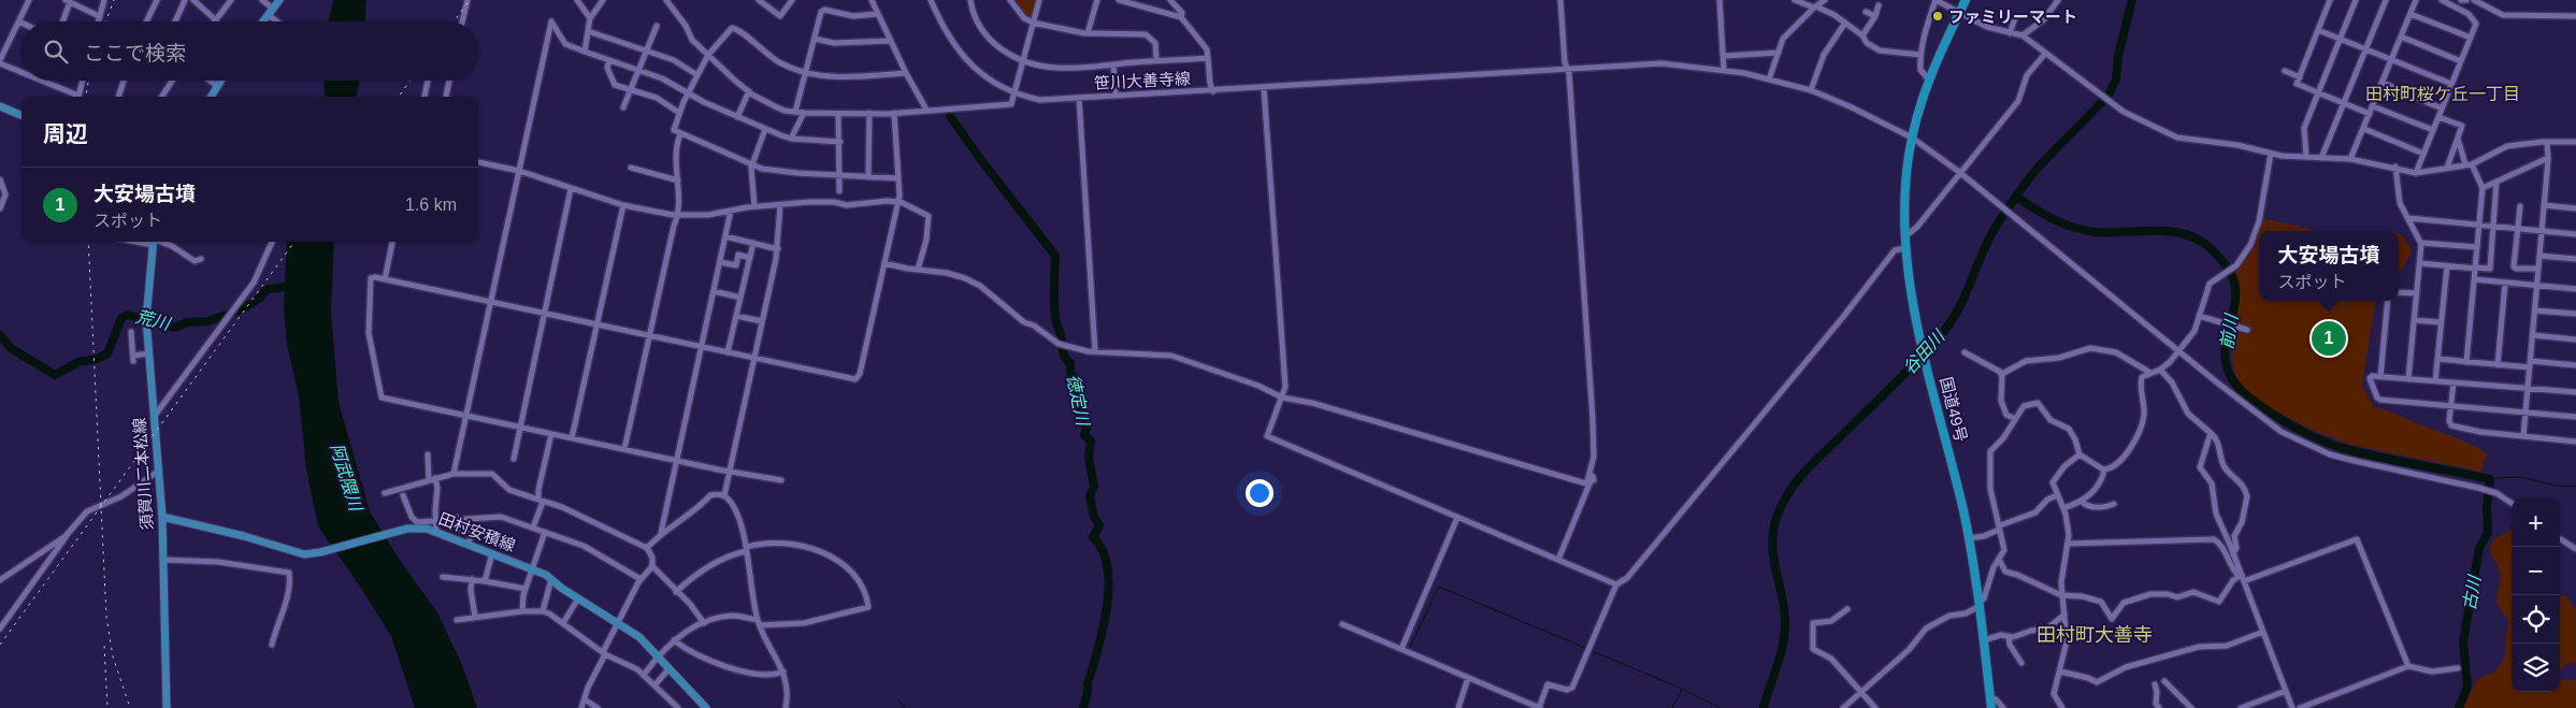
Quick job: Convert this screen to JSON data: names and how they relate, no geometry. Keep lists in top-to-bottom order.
{
  "streets": {
    "highway": ["国道49号"],
    "main road": ["須賀川二本松線", "田村安積線"],
    "street": ["笹川大善寺線"]
  },
  "crossings": [
    ["笹川大善寺線", "国道49号"],
    ["須賀川二本松線", "田村安積線"]
  ],
  "districts": ["田村町桜ケ丘一丁目", "田村町大善寺"],
  "water": [
    "荒川",
    "前川",
    "谷田川",
    "徳定川",
    "阿武隈川",
    "古川"
  ],
  "places": ["ファミリーマート"],
  "page": {
    "search": "ここで検索",
    "heading": "周辺",
    "list": [
      {
        "mark": "1",
        "name": "大安場古墳",
        "note": "スポット",
        "value": "1.6 km"
      }
    ],
    "popup": ["大安場古墳", "スポット"],
    "pins": "1",
    "map_buttons": ["+", "−"]
  }
}
